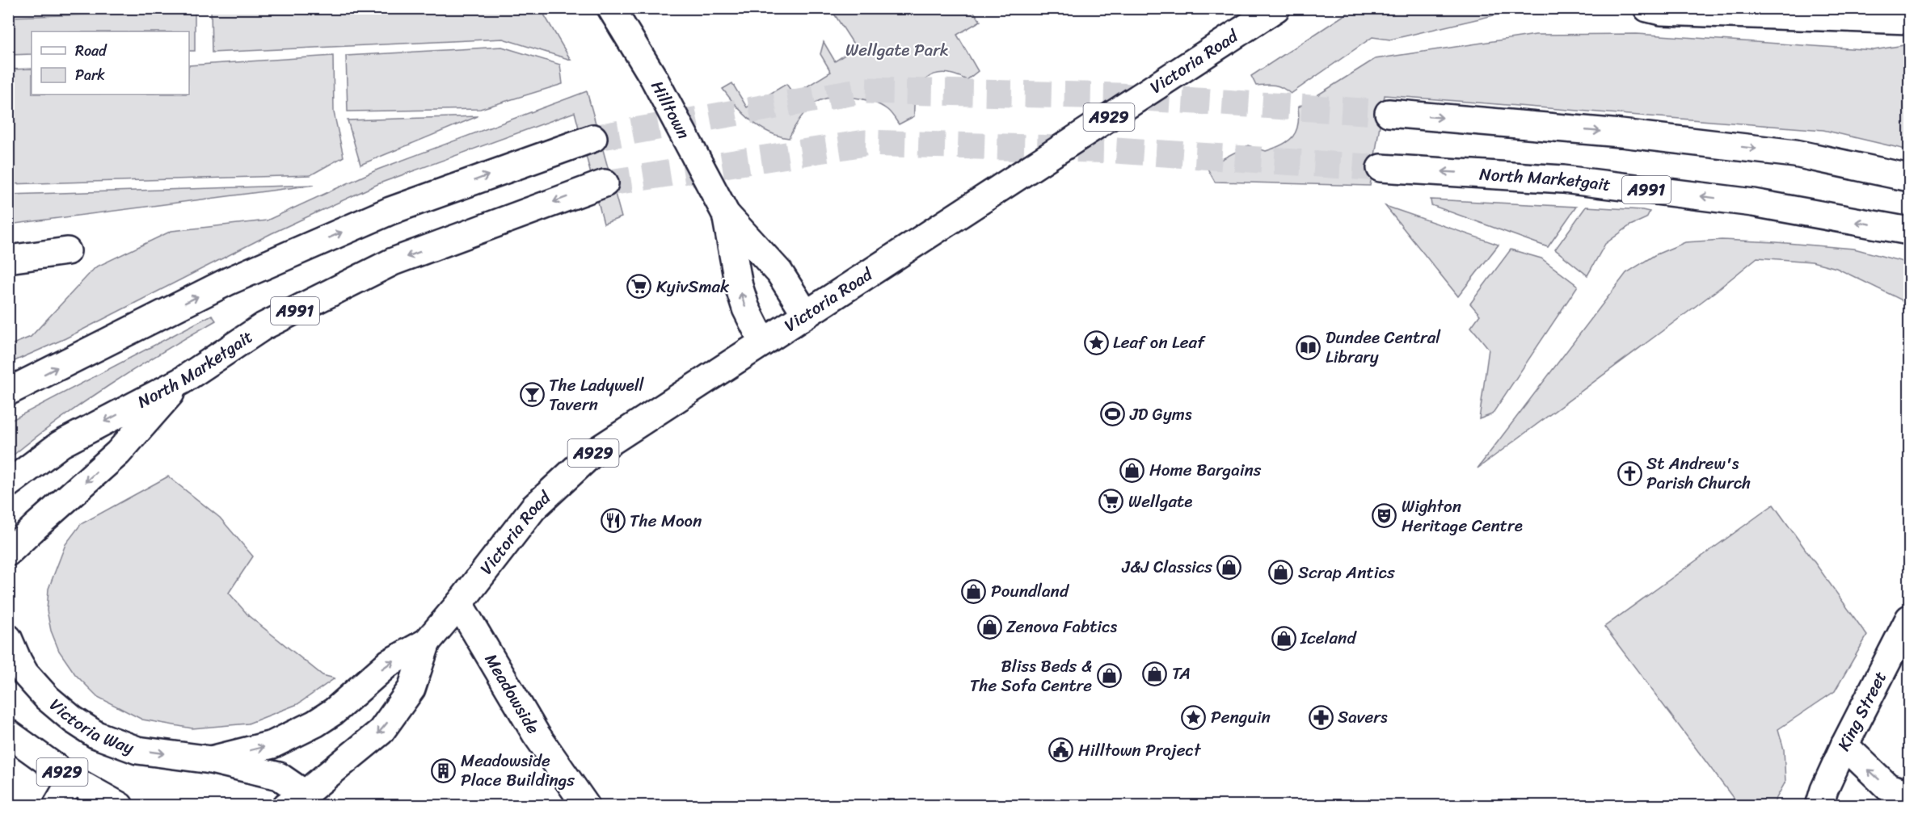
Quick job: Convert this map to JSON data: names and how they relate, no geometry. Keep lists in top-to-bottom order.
{
  "streets": {
    "main road": [
      "Victoria Road",
      "Hilltown",
      "A929",
      "North Marketgait",
      "A991",
      "Meadowside",
      "King Street",
      "Victoria Way"
    ]
  },
  "crossings": [
    ["Victoria Road", "Hilltown"],
    ["Victoria Road", "Meadowside"],
    ["Victoria Road", "Victoria Way"]
  ],
  "parks": ["Wellgate Park"],
  "places": {
    "supermarket": ["KyivSmak", "Wellgate"],
    "place": ["Leaf on Leaf", "Penguin"],
    "library": ["Dundee Central Library"],
    "bar": ["The Ladywell Tavern"],
    "sports": ["JD Gyms"],
    "shop": [
      "Home Bargains",
      "J&J Classics",
      "Scrap Antics",
      "Poundland",
      "Zenova Fabtics",
      "Iceland",
      "TA",
      "Bliss Beds & The Sofa Centre"
    ],
    "church": ["St Andrew's Parish Church"],
    "theatre": ["Wighton Heritage Centre"],
    "restaurant": ["The Moon"],
    "pharmacy": ["Savers"],
    "public building": ["Hilltown Project"],
    "building": ["Meadowside Place Buildings"]
  },
  "legend": ["Road", "Park"]
}
